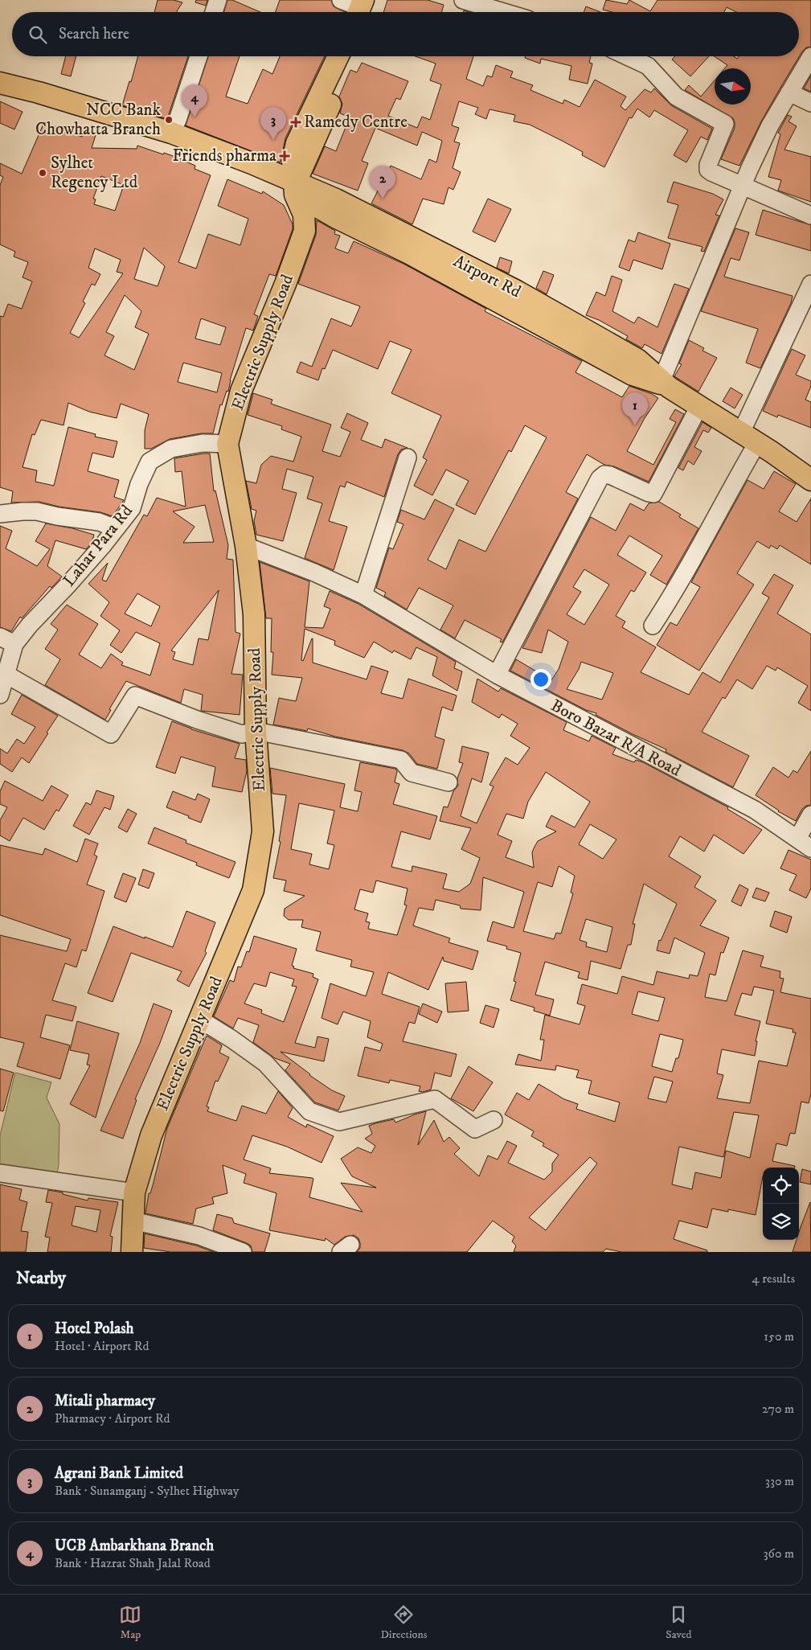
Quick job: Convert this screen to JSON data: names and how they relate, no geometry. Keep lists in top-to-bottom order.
{
  "streets": {
    "main road": ["Airport Rd", "Electric Supply Road"],
    "street": ["Lahar Para Rd", "Boro Bazar R/A Road"]
  },
  "crossings": [
    ["Airport Rd", "Electric Supply Road"],
    ["Electric Supply Road", "Lahar Para Rd"],
    ["Electric Supply Road", "Boro Bazar R/A Road"]
  ],
  "places": {
    "other": ["NCC Bank Chowhatta Branch", "Sylhet Regency Ltd"],
    "health": ["Ramedy Centre", "Friends pharma"]
  },
  "north": "right",
  "page": {
    "search": "Search here",
    "pins": [
      "4",
      "3",
      "2",
      "1"
    ],
    "heading": ["Nearby", "4 results"],
    "list": [
      {
        "mark": "1",
        "name": "Hotel Polash",
        "note": "Hotel · Airport Rd",
        "value": "150 m"
      },
      {
        "mark": "2",
        "name": "Mitali pharmacy",
        "note": "Pharmacy · Airport Rd",
        "value": "270 m"
      },
      {
        "mark": "3",
        "name": "Agrani Bank Limited",
        "note": "Bank · Sunamganj - Sylhet Highway",
        "value": "330 m"
      },
      {
        "mark": "4",
        "name": "UCB Ambarkhana Branch",
        "note": "Bank · Hazrat Shah Jalal Road",
        "value": "360 m"
      }
    ],
    "nav": ["Map", "Directions", "Saved"]
  }
}
